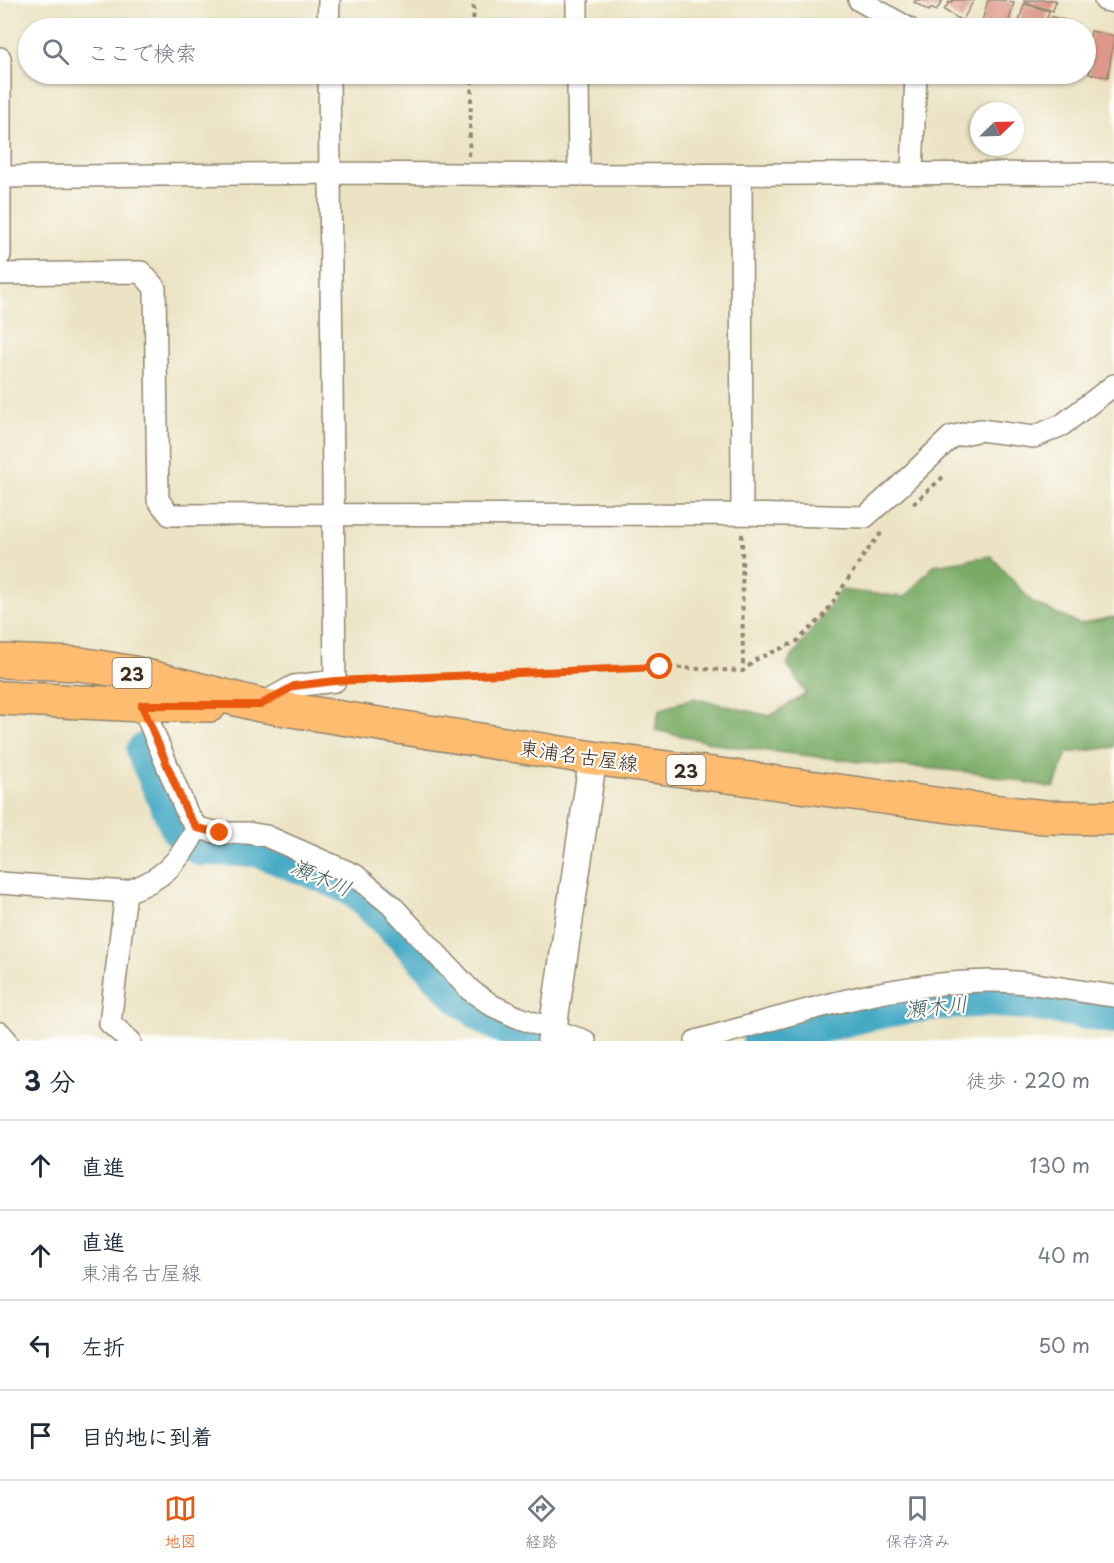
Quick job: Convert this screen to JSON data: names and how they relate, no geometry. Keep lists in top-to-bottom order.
{
  "streets": {
    "main road": ["23", "東浦名古屋線"]
  },
  "water": ["瀬木川"],
  "north": "top right",
  "page": {
    "search": "ここで検索",
    "heading": ["3 分", "徒歩 · 220 m"],
    "list": [
      ["直進", "130 m"],
      ["直進", "東浦名古屋線", "40 m"],
      ["左折", "50 m"],
      "目的地に到着"
    ],
    "nav": ["地図", "経路", "保存済み"]
  }
}
